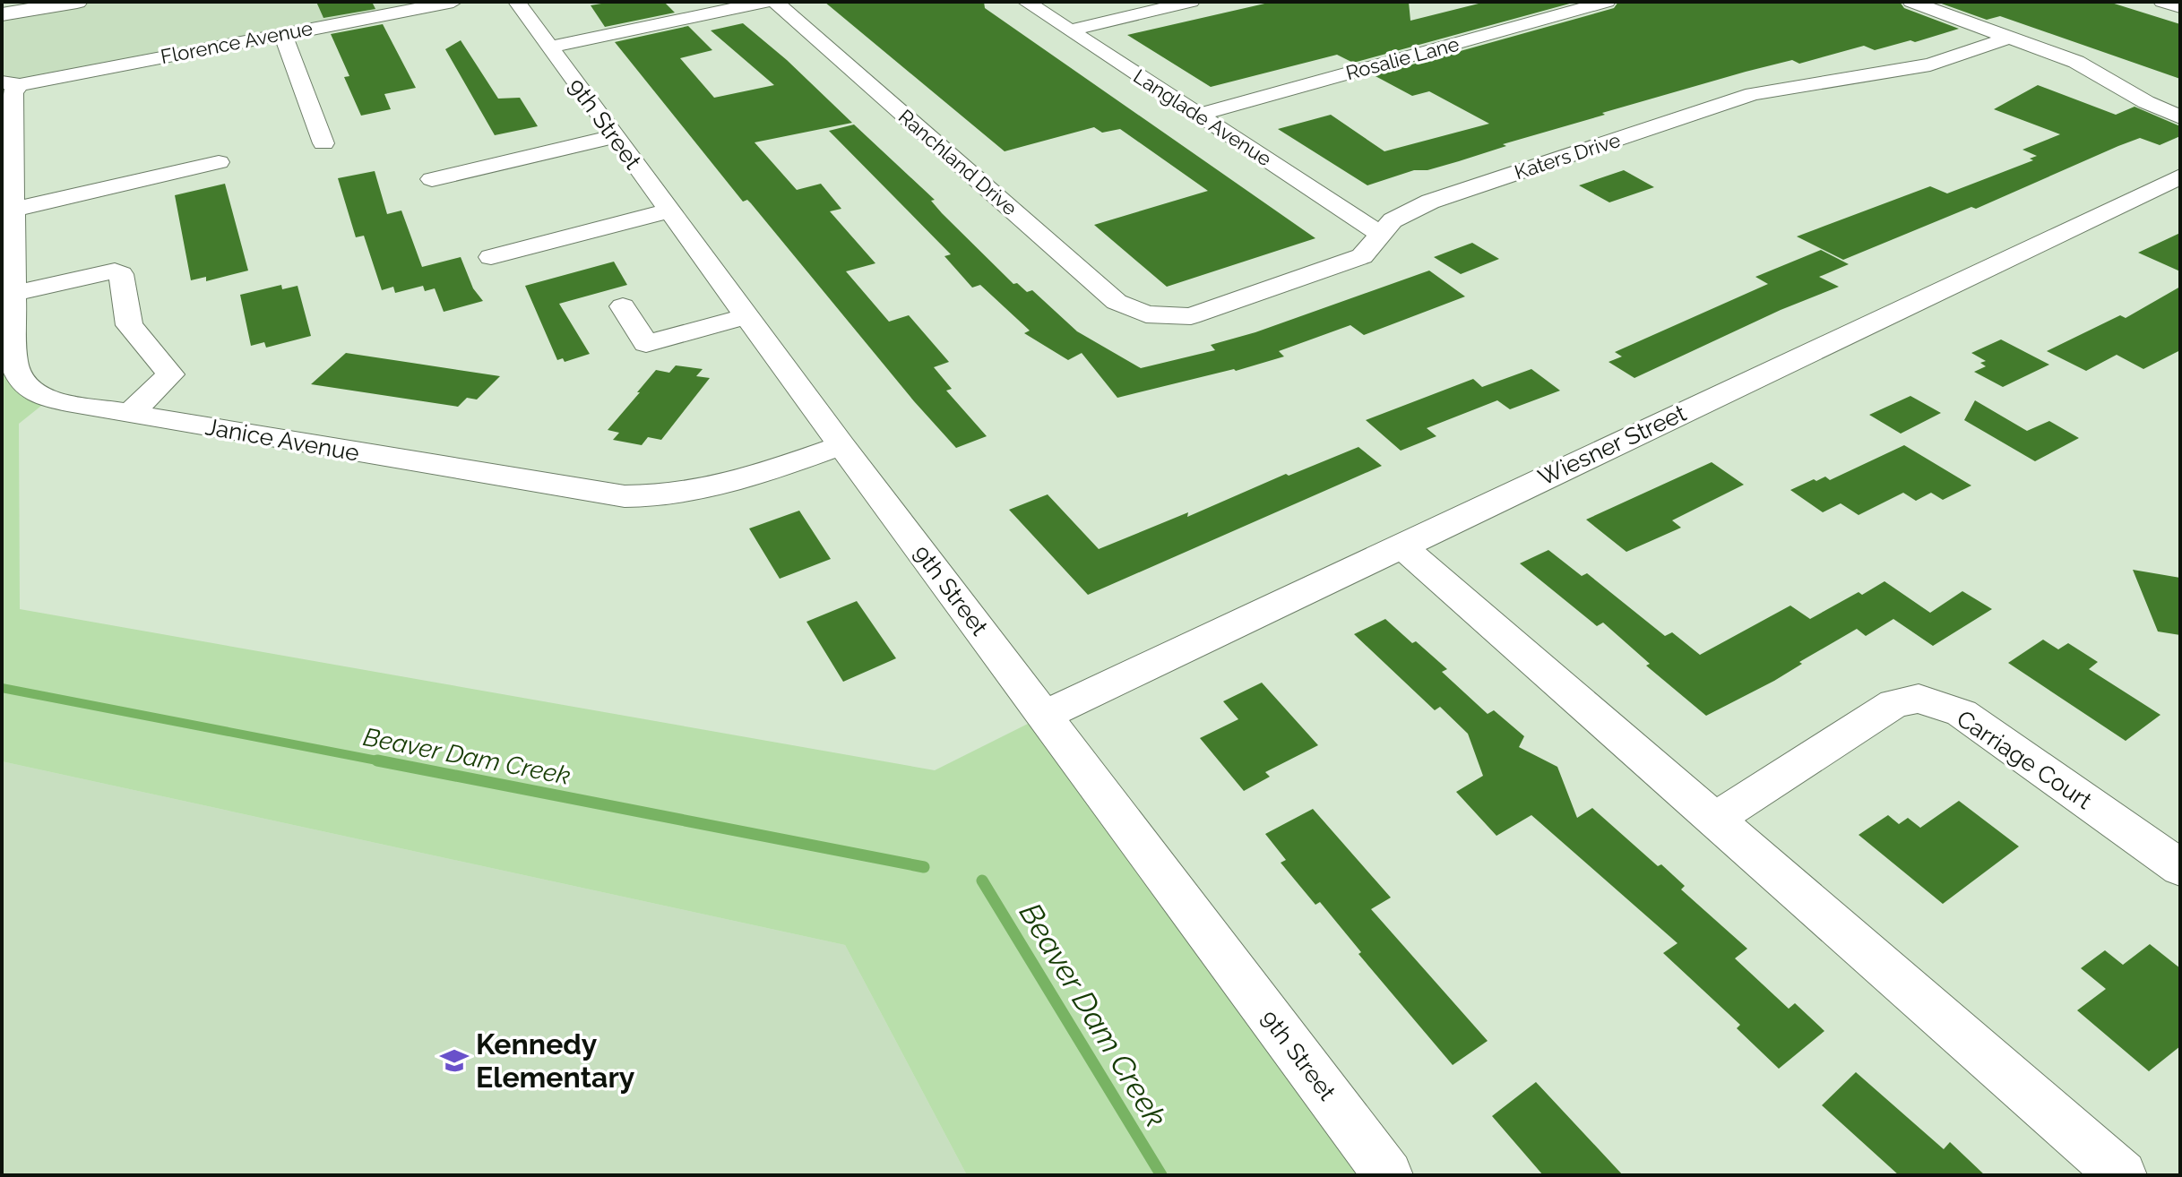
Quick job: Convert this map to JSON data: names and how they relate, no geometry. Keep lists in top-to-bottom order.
{
  "streets": {
    "street": [
      "Florence Avenue",
      "Rosalie Lane",
      "Langlade Avenue",
      "9th Street",
      "Katers Drive",
      "Ranchland Drive",
      "Janice Avenue",
      "Wiesner Street",
      "Carriage Court"
    ]
  },
  "crossings": [
    ["Florence Avenue", "Janice Avenue"],
    ["Rosalie Lane", "Langlade Avenue"],
    ["Langlade Avenue", "Katers Drive"],
    ["9th Street", "Janice Avenue"],
    ["9th Street", "Wiesner Street"],
    ["Katers Drive", "Ranchland Drive"]
  ],
  "water": ["Beaver Dam Creek"],
  "places": {
    "school or university": ["Kennedy Elementary"]
  }
}
